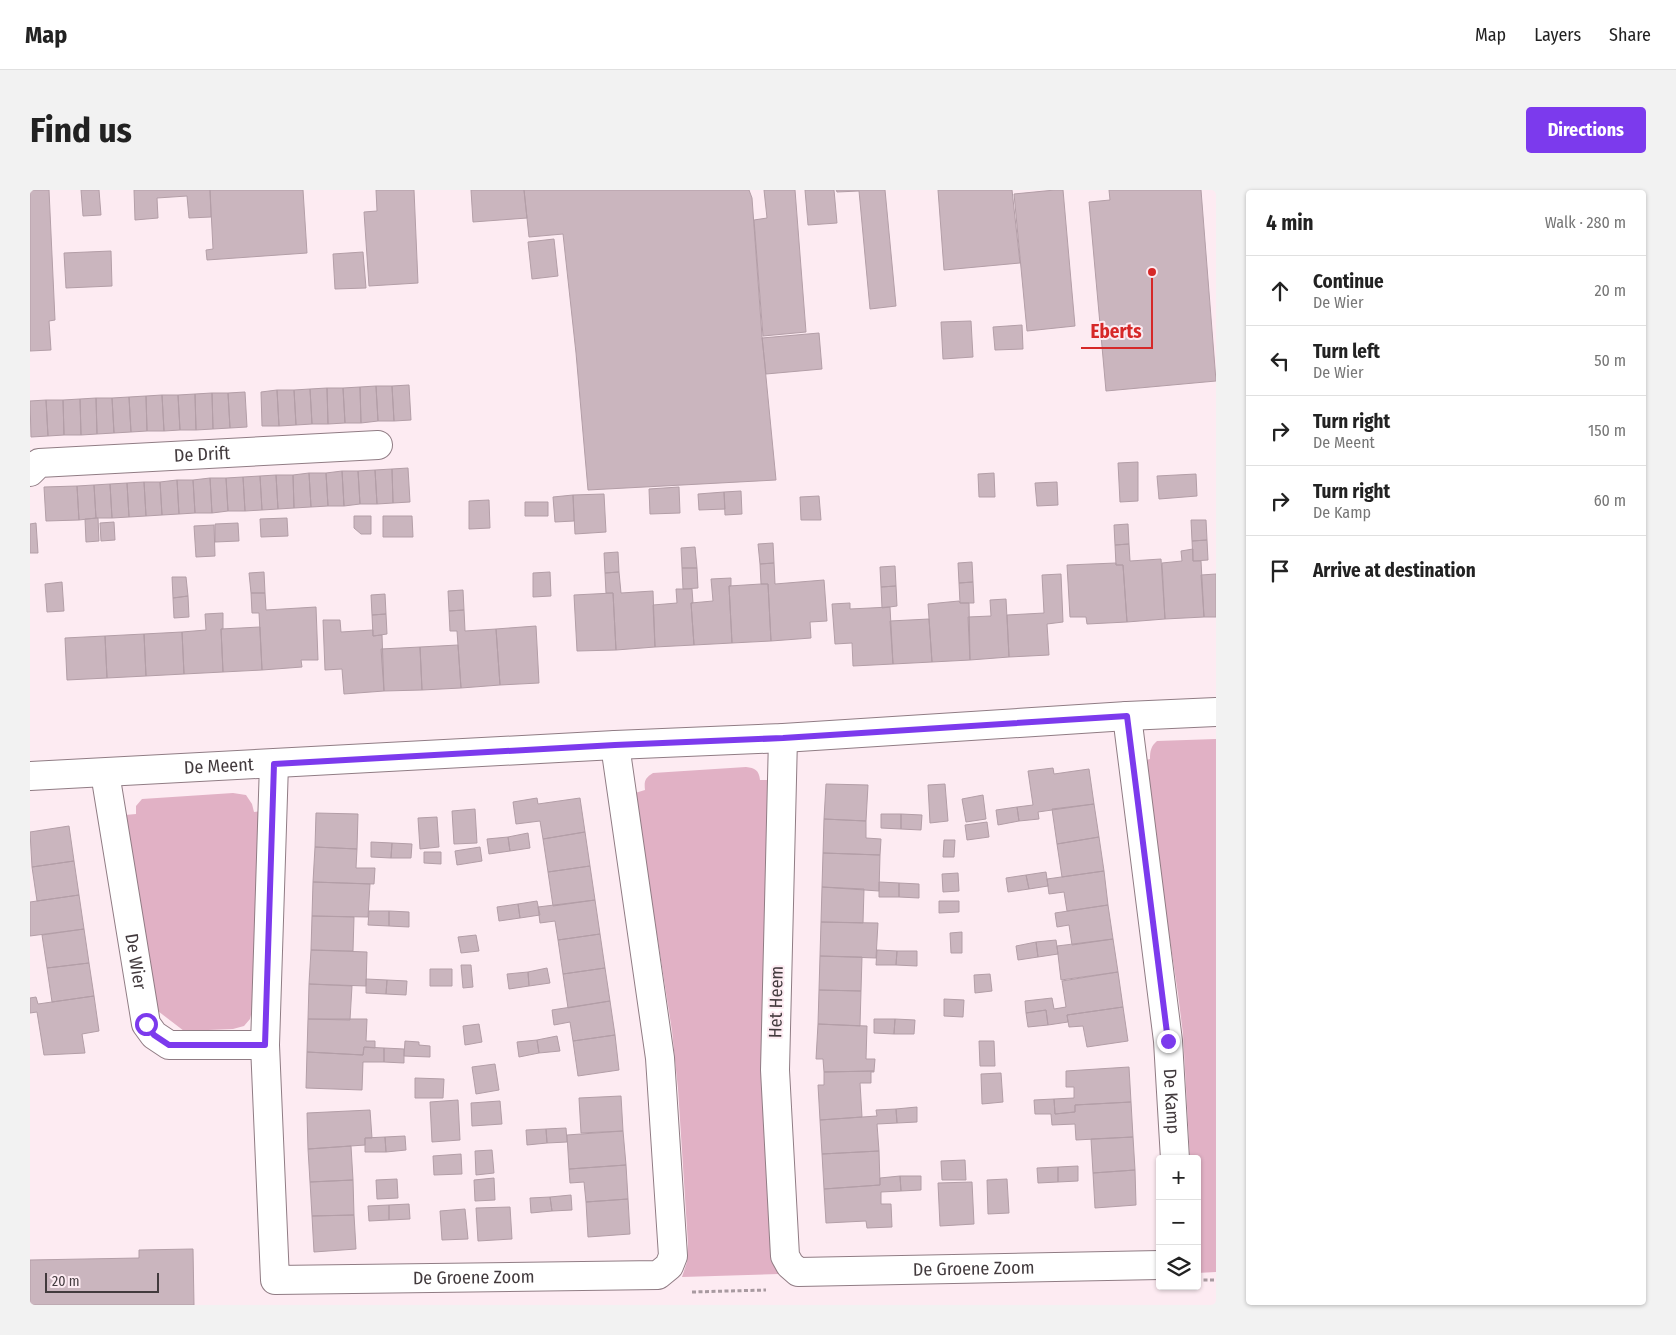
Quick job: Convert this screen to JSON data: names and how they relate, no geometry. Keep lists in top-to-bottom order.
{
  "streets": {
    "street": [
      "De Drift",
      "De Meent",
      "De Wier",
      "Het Heem",
      "De Kamp",
      "De Groene Zoom"
    ]
  },
  "crossings": [
    ["De Meent", "De Wier"],
    ["De Meent", "Het Heem"],
    ["De Meent", "De Kamp"],
    ["De Wier", "De Groene Zoom"],
    ["Het Heem", "De Groene Zoom"]
  ],
  "places": ["Eberts"],
  "scale_bar": "20 m",
  "page": {
    "header": "Map",
    "nav": ["Map", "Layers", "Share"],
    "buttons": "Directions",
    "title": "Find us",
    "heading": ["4 min", "Walk · 280 m"],
    "list": [
      ["Continue", "De Wier", "20 m"],
      ["Turn left", "De Wier", "50 m"],
      ["Turn right", "De Meent", "150 m"],
      ["Turn right", "De Kamp", "60 m"],
      "Arrive at destination"
    ],
    "map_buttons": ["+", "−"],
    "scale": "20 m"
  }
}
